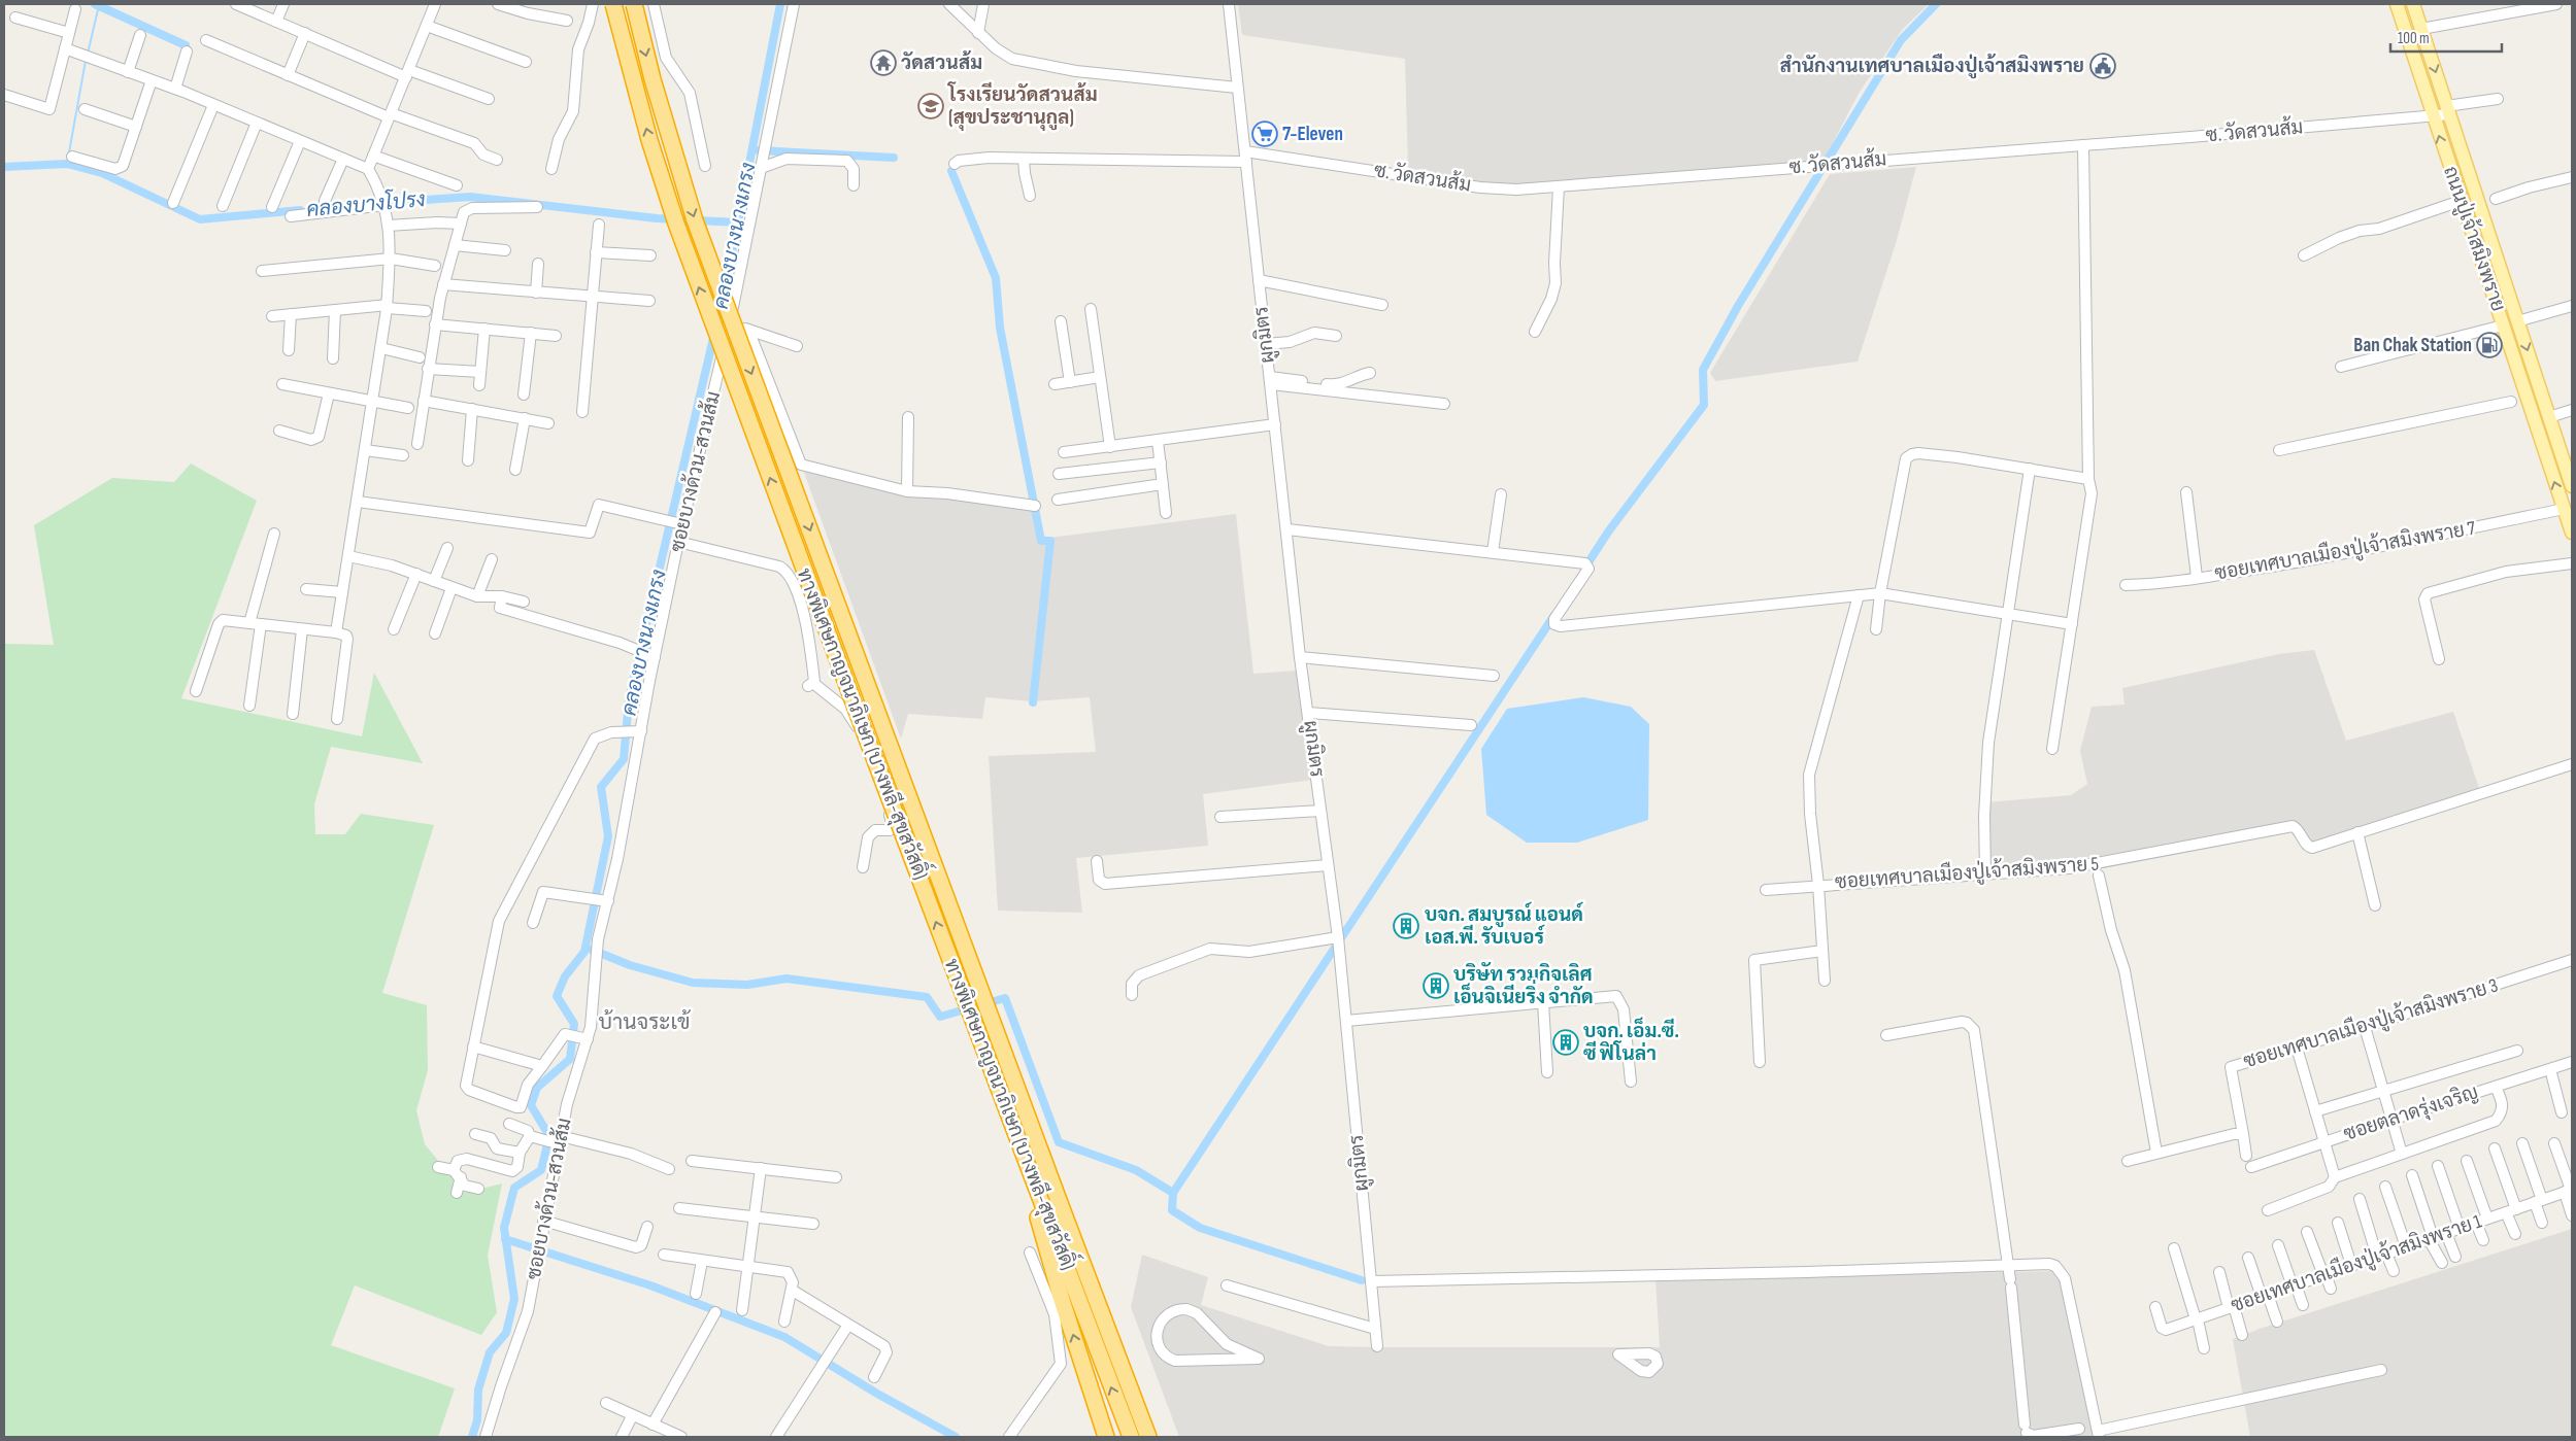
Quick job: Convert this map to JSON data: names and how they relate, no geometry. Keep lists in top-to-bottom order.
{
  "streets": {
    "highway": ["ทางพิเศษกาญจนาภิเษก (บางพลี-สุขสวัสดิ์)"],
    "main road": ["ถนนปู่เจ้าสมิงพราย"],
    "street": [
      "ซ. วัดสวนส้ม",
      "ผูกมิตร",
      "ซอยบางด้วน-สวนส้ม",
      "ซอยเทศบาลเมืองปู่เจ้าสมิงพราย 7",
      "ซอยเทศบาลเมืองปู่เจ้าสมิงพราย 5",
      "ซอยเทศบาลเมืองปู่เจ้าสมิงพราย 3",
      "ซอยตลาดรุ่งเจริญ",
      "ซอยเทศบาลเมืองปู่เจ้าสมิงพราย 1"
    ]
  },
  "crossings": [
    ["ซ. วัดสวนส้ม", "ถนนปู่เจ้าสมิงพราย"],
    ["ซ. วัดสวนส้ม", "ผูกมิตร"],
    ["ถนนปู่เจ้าสมิงพราย", "ซอยเทศบาลเมืองปู่เจ้าสมิงพราย 7"]
  ],
  "districts": ["บ้านจระเข้"],
  "water": ["คลองบางโปรง", "คลองบางนางเกรง"],
  "places": {
    "temple": ["วัดสวนส้ม"],
    "public building": ["สำนักงานเทศบาลเมืองปู่เจ้าสมิงพราย"],
    "school or university": ["โรงเรียนวัดสวนส้ม (สุขประชานุกูล)"],
    "supermarket": ["7-Eleven"],
    "fuel station": ["Ban Chak Station"],
    "building": ["บจก. สมบูรณ์ แอนด์ เอส.พี. รับเบอร์", "บริษัท รวมกิจเลิศ เอ็นจิเนียริ่ง จำกัด", "บจก. เอ็ม.ซี. ซี ฟิโนล่า"]
  },
  "scale_bar": "100 m"
}
